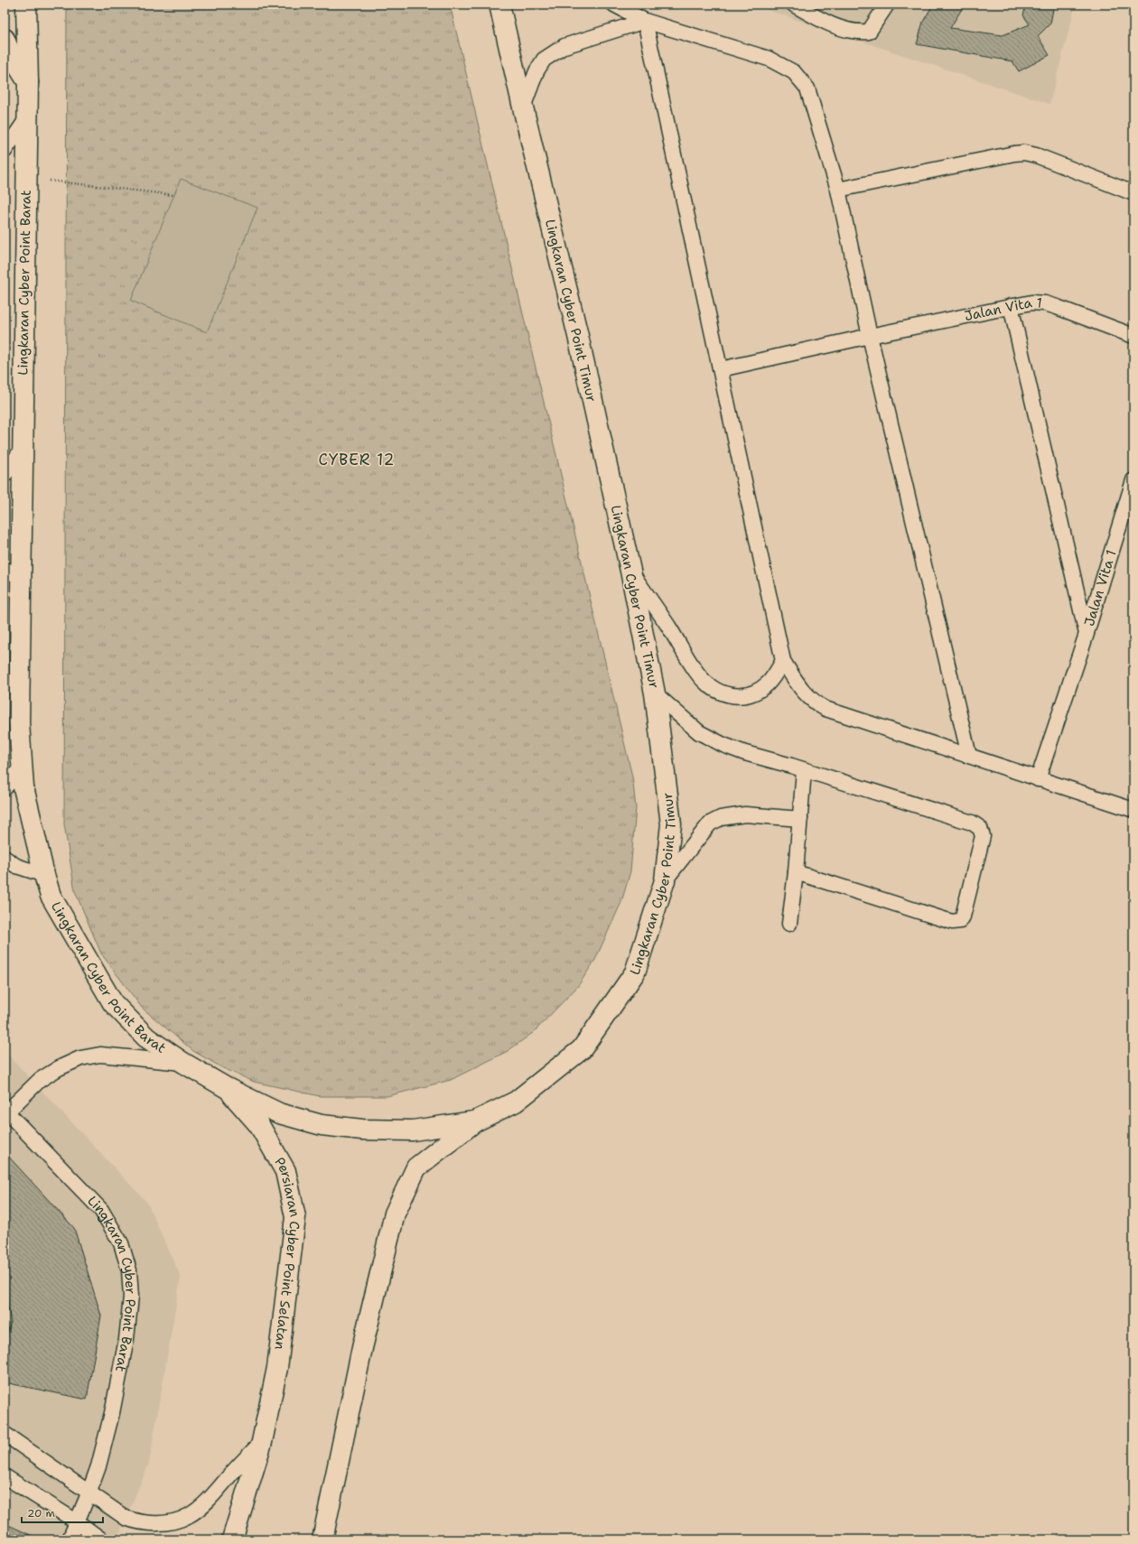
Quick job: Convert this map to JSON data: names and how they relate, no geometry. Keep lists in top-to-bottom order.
{
  "streets": {
    "main road": ["Lingkaran Cyber Point Barat", "Lingkaran Cyber Point Timur", "Persiaran Cyber Point Selatan"],
    "lane": ["Jalan Vita 1"]
  },
  "crossings": [
    ["Lingkaran Cyber Point Barat", "Persiaran Cyber Point Selatan"]
  ],
  "districts": ["CYBER 12"],
  "scale_bar": "20 m"
}
